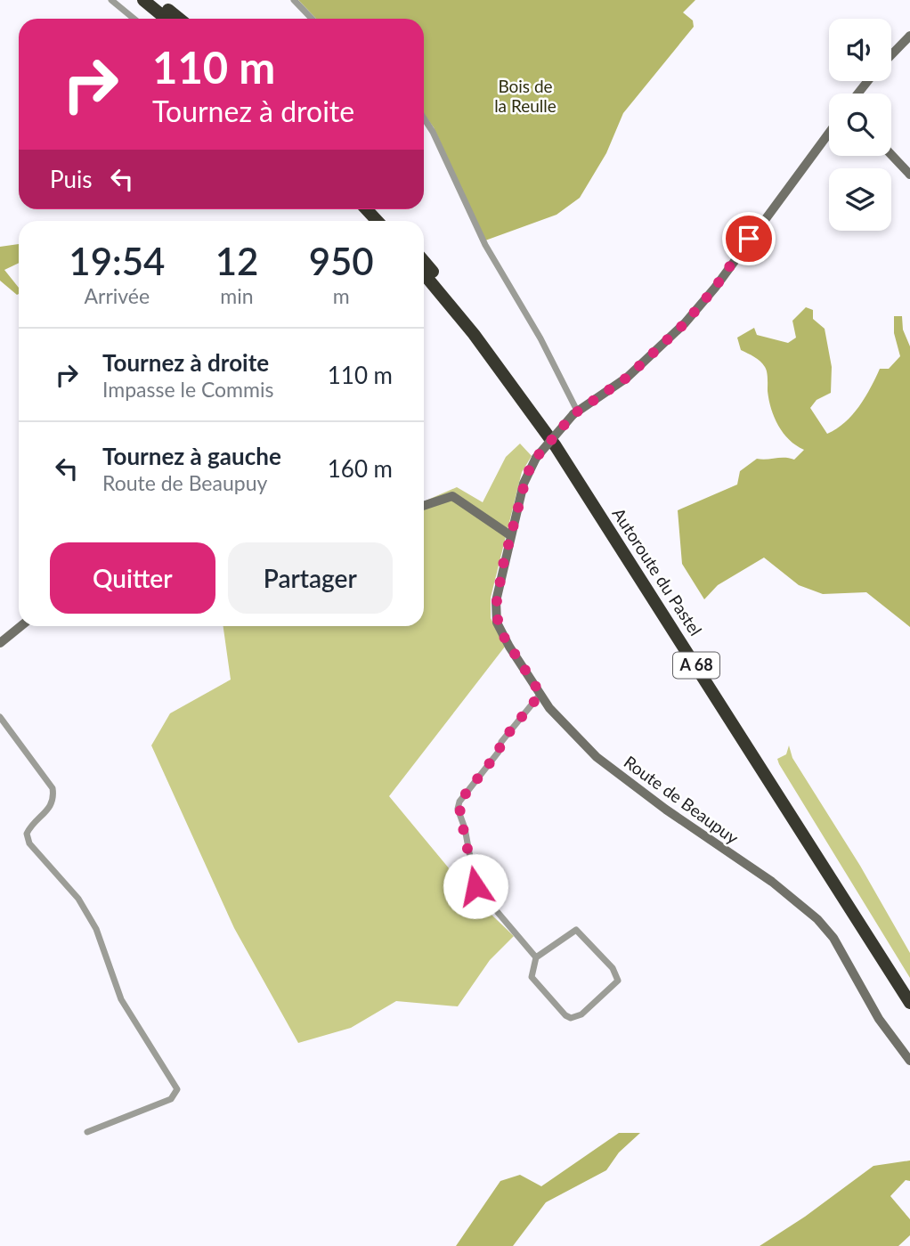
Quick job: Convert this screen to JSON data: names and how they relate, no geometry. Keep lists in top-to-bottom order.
{
  "streets": {
    "highway": ["Autoroute du Pastel", "A 68"],
    "street": ["Route de Beaupuy"]
  },
  "parks": ["Bois de la Reulle"],
  "page": {
    "turn": ["110 m", "Tournez à droite"],
    "then": "Puis",
    "eta": [
      "19:54",
      "Arrivée",
      "12",
      "min",
      "950",
      "m"
    ],
    "list": [
      {
        "name": "Tournez à droite",
        "note": "Impasse le Commis",
        "value": "110 m"
      },
      {
        "name": "Tournez à gauche",
        "note": "Route de Beaupuy",
        "value": "160 m"
      }
    ],
    "buttons": ["Quitter", "Partager"]
  }
}
